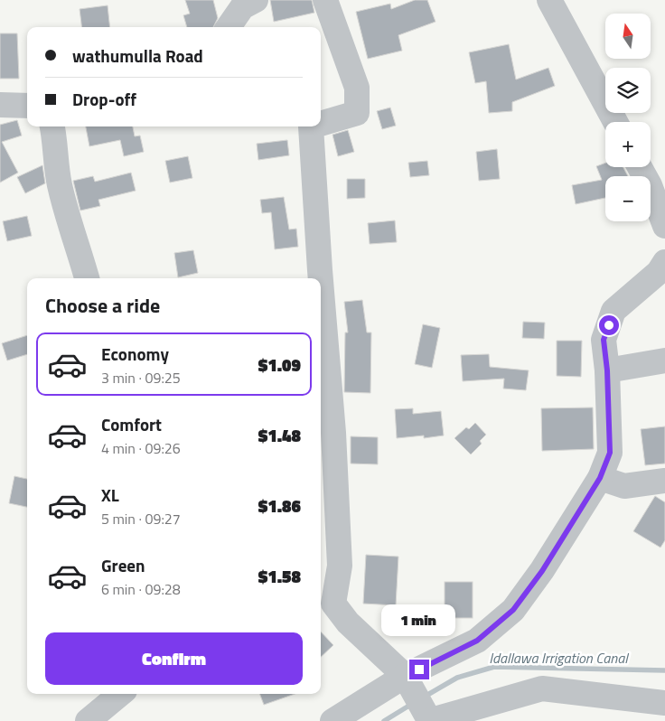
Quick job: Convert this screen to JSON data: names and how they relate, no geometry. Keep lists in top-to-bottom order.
{
  "water": ["Idallawa Irrigation Canal"],
  "north": "top",
  "page": {
    "map_buttons": ["+", "−"],
    "banner": ["wathumulla Road", "Drop-off"],
    "heading": "Choose a ride",
    "list": [
      {
        "name": "Economy",
        "note": "3 min · 09:25",
        "value": "$1.09"
      },
      {
        "name": "Comfort",
        "note": "4 min · 09:26",
        "value": "$1.48"
      },
      {
        "name": "XL",
        "note": "5 min · 09:27",
        "value": "$1.86"
      },
      {
        "name": "Green",
        "note": "6 min · 09:28",
        "value": "$1.58"
      }
    ],
    "bubble": "1 min",
    "buttons": "Confirm"
  }
}
